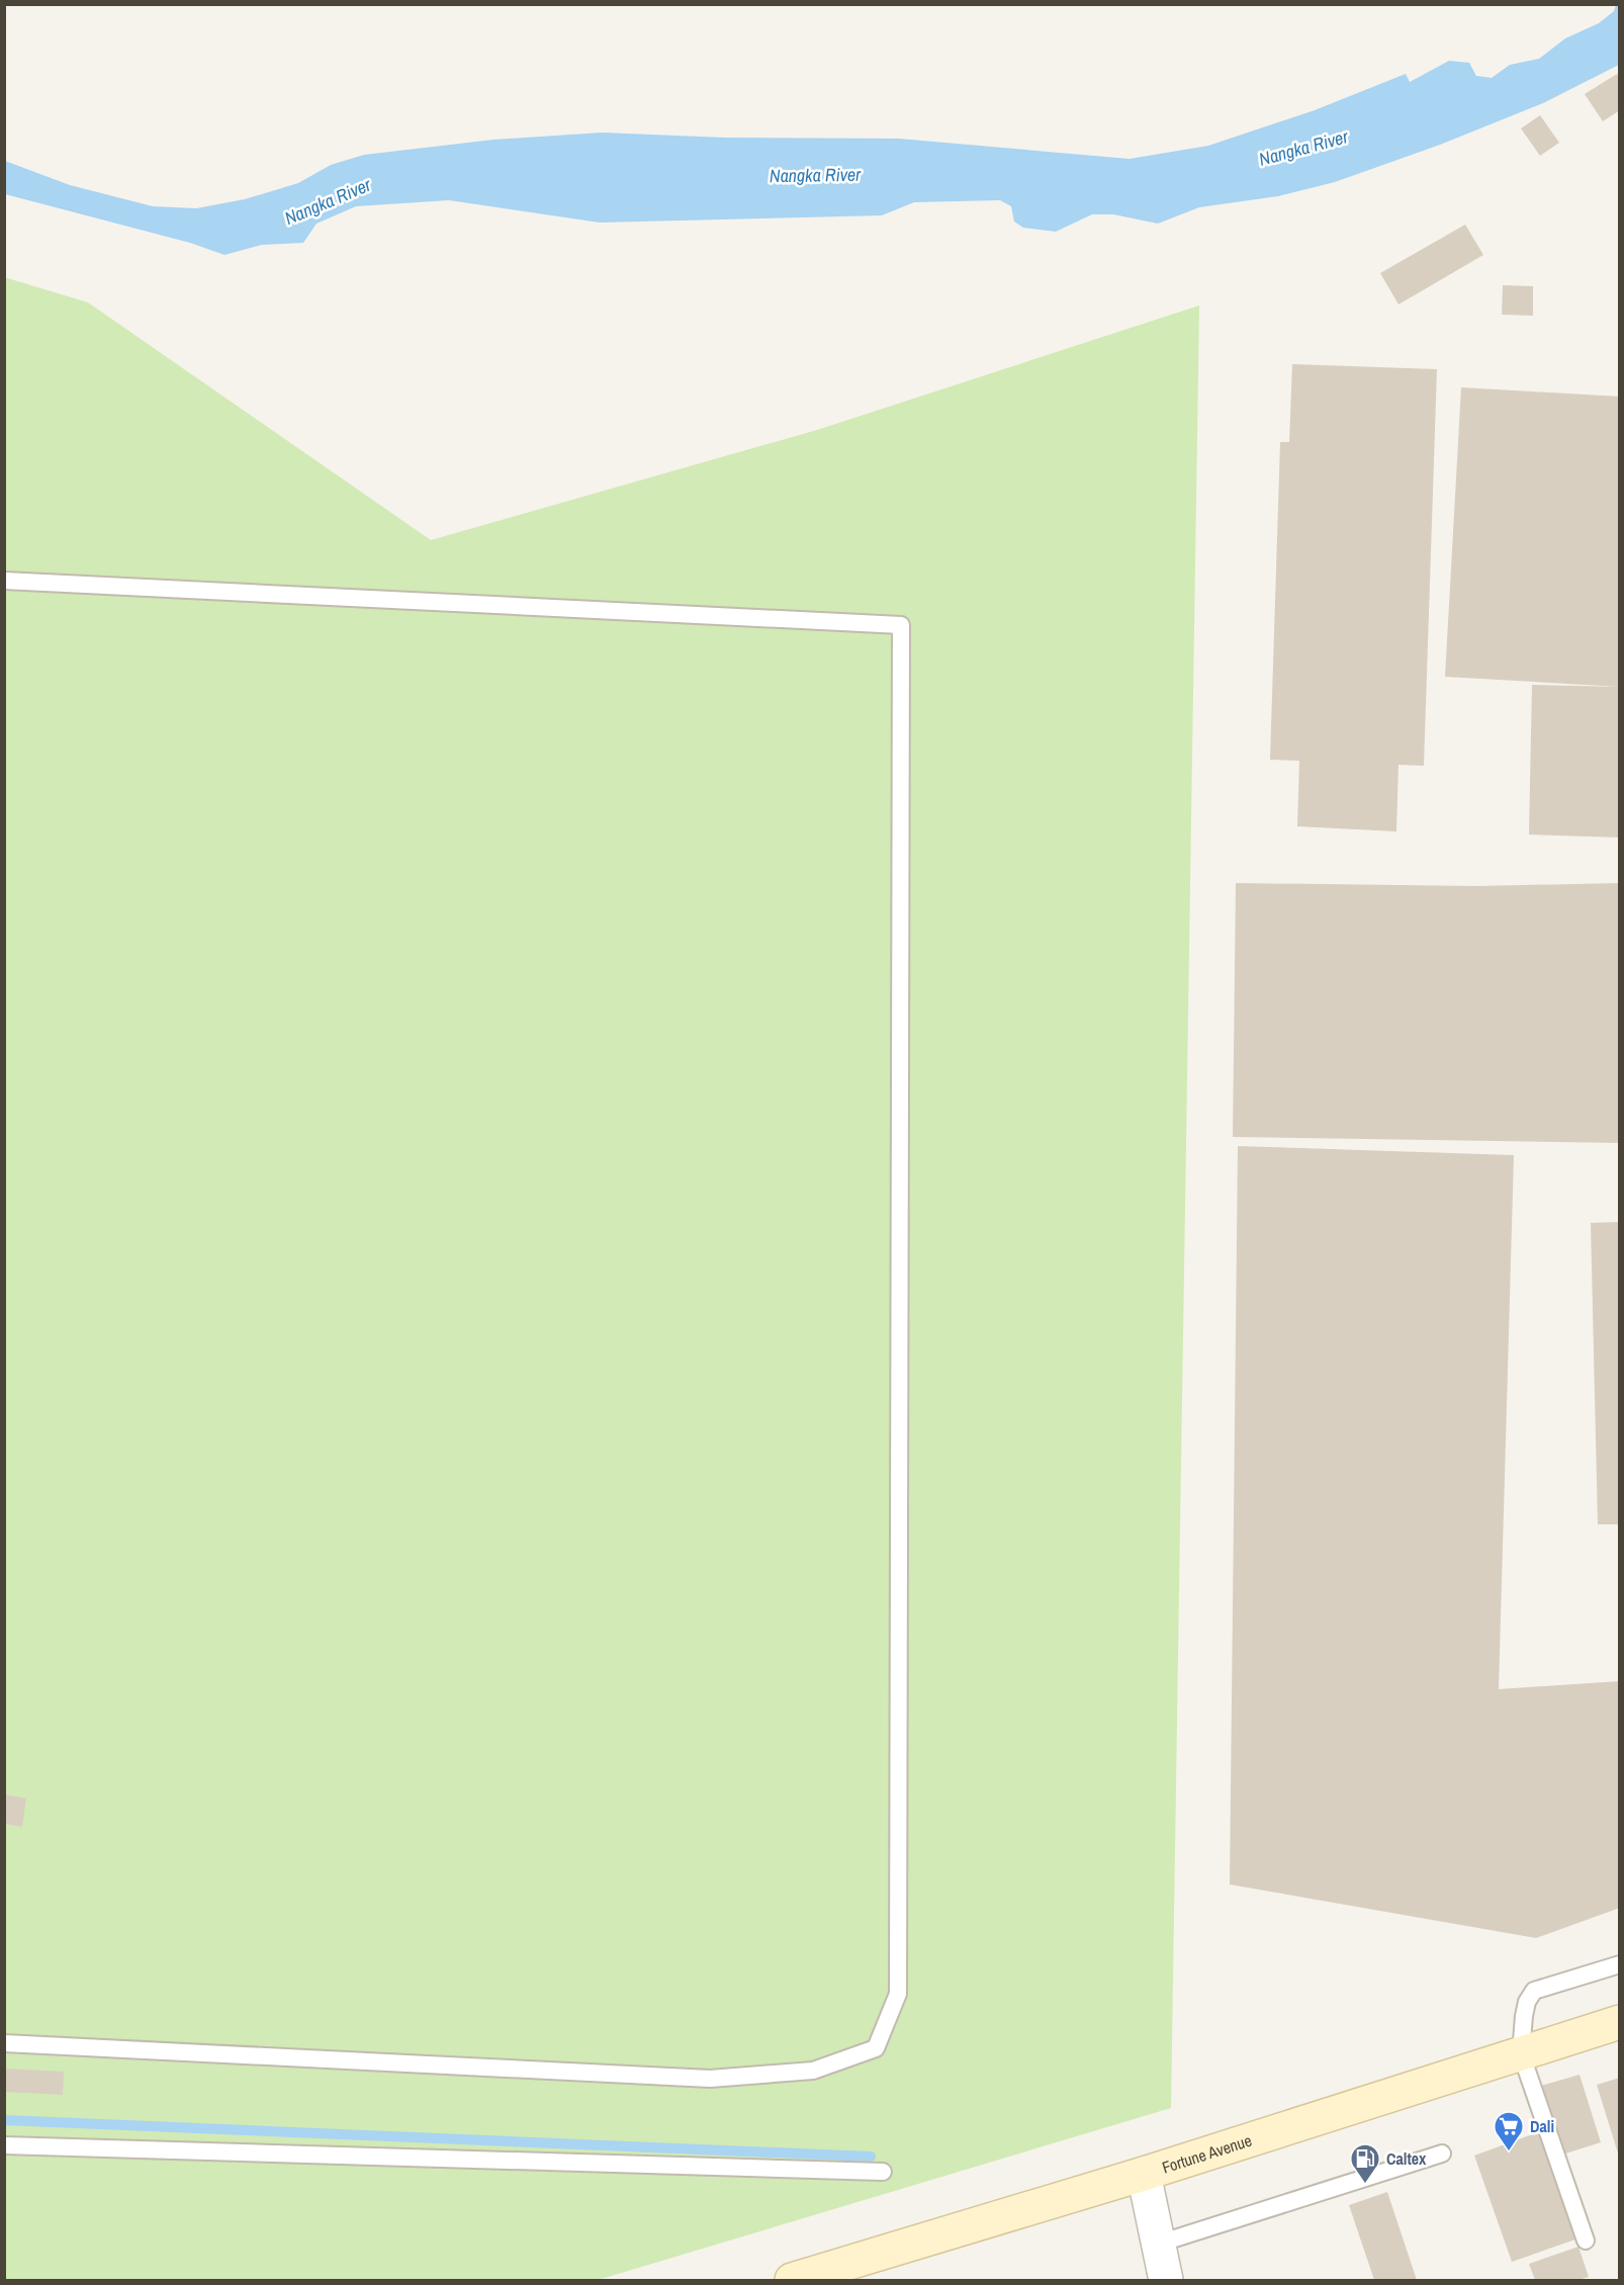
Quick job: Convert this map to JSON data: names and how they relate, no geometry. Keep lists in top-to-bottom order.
{
  "streets": {
    "main road": ["Fortune Avenue"]
  },
  "water": ["Nangka River"],
  "places": {
    "supermarket": ["Dali"],
    "fuel station": ["Caltex"]
  }
}
